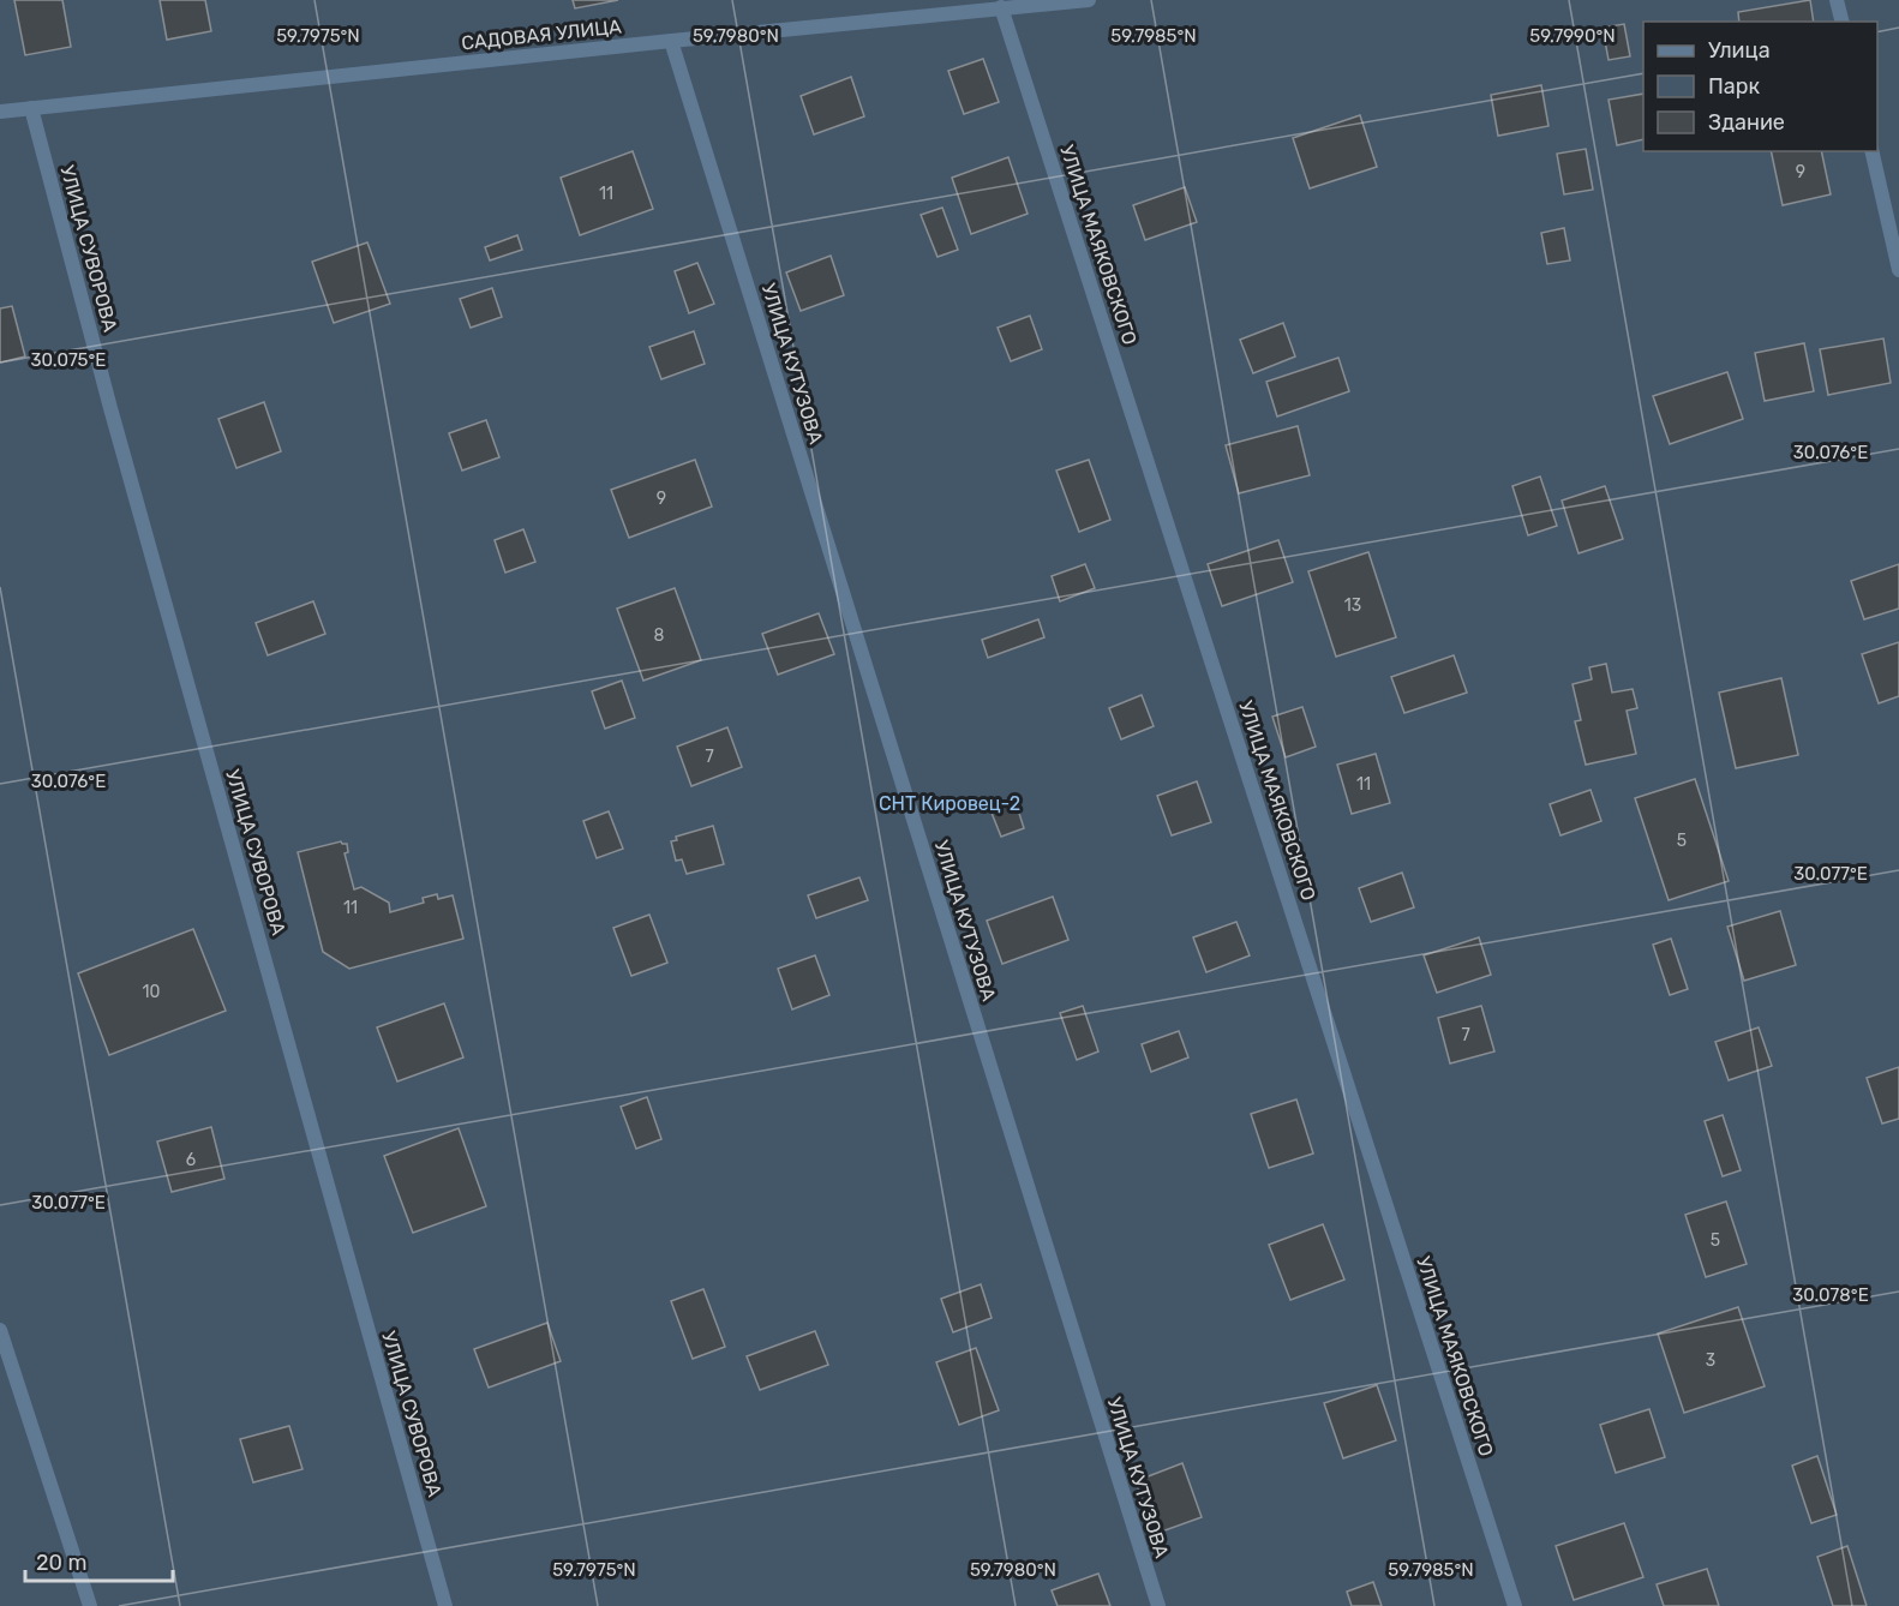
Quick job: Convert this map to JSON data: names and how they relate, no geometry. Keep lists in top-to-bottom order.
{
  "streets": {
    "street": [
      "САДОВАЯ УЛИЦА",
      "УЛИЦА МАЯКОВСКОГО",
      "УЛИЦА СУВОРОВА",
      "УЛИЦА КУТУЗОВА"
    ]
  },
  "crossings": [
    ["САДОВАЯ УЛИЦА", "УЛИЦА МАЯКОВСКОГО"],
    ["САДОВАЯ УЛИЦА", "УЛИЦА СУВОРОВА"],
    ["САДОВАЯ УЛИЦА", "УЛИЦА КУТУЗОВА"]
  ],
  "parks": ["СНТ Кировец-2"],
  "house_numbers": [
    "9",
    "11",
    "9",
    "13",
    "8",
    "7",
    "11",
    "5",
    "11",
    "10",
    "7",
    "6",
    "5",
    "3"
  ],
  "legend": ["Улица", "Парк", "Здание"],
  "scale_bar": "20 m",
  "coordinates": [
    "59.7975°N",
    "59.7980°N",
    "59.7985°N",
    "59.7990°N",
    "30.075°E",
    "30.076°E",
    "30.077°E",
    "30.078°E"
  ]
}
